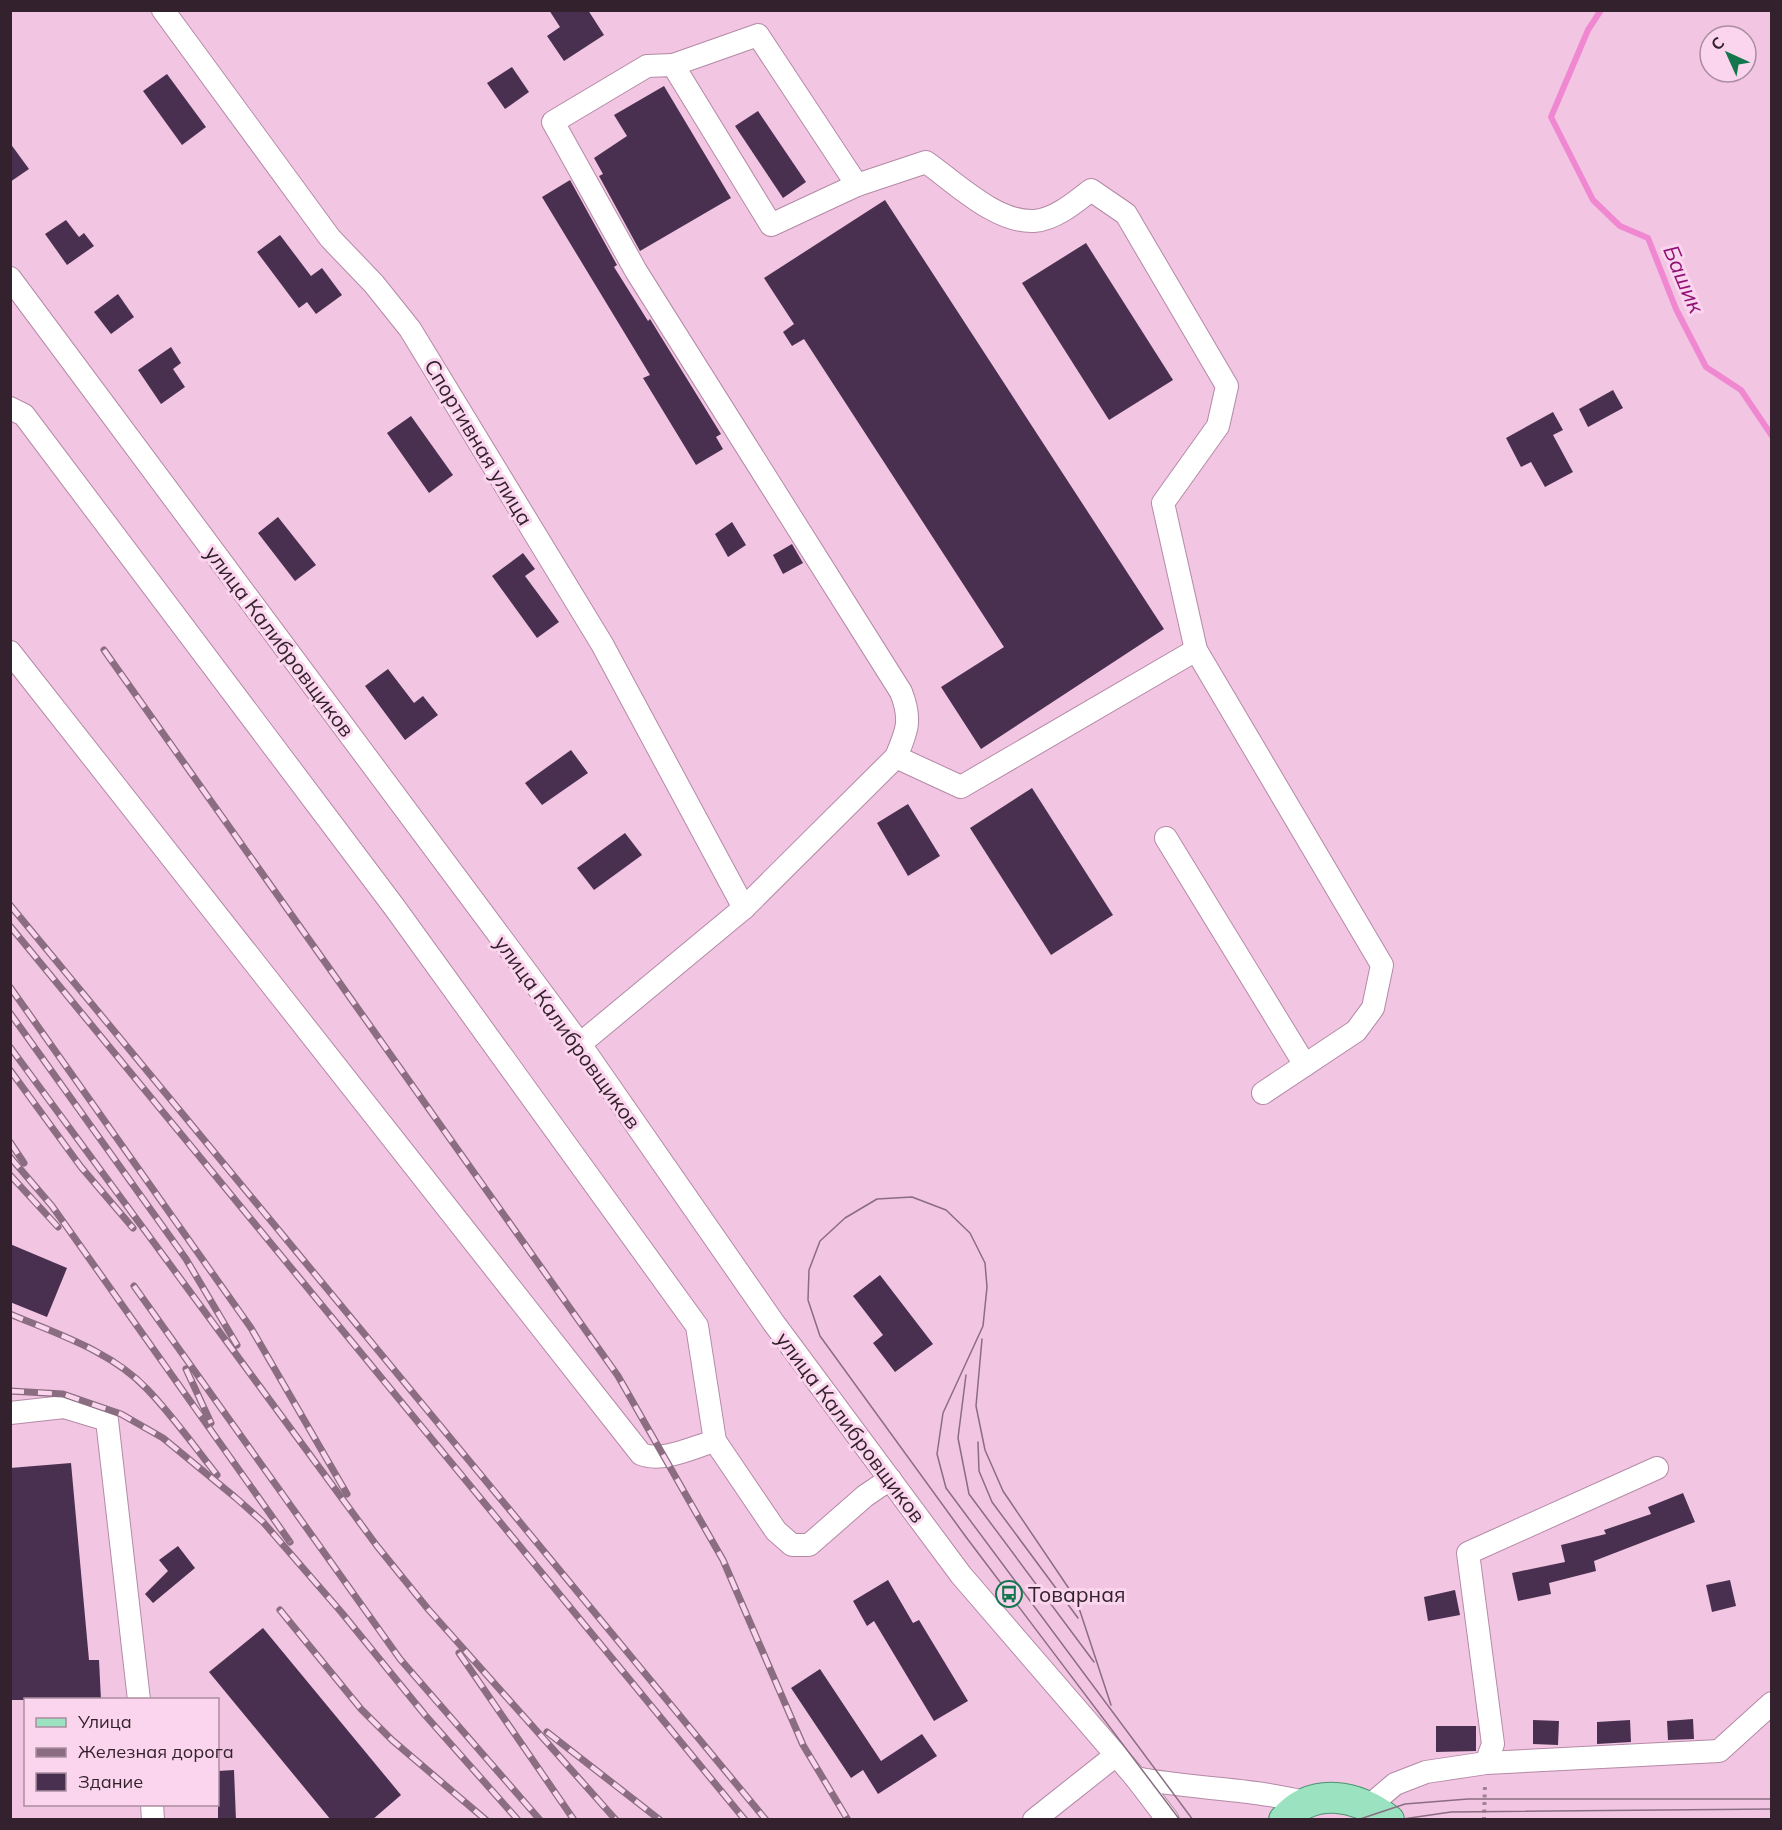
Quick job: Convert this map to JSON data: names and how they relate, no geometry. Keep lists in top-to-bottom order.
{
  "streets": {
    "street": ["Спортивная улица", "улица Калибровщиков"]
  },
  "water": ["Башик"],
  "places": {
    "bus stop": ["Товарная"]
  },
  "legend": ["Улица", "Железная дорога", "Здание"],
  "north": "top left"
}
